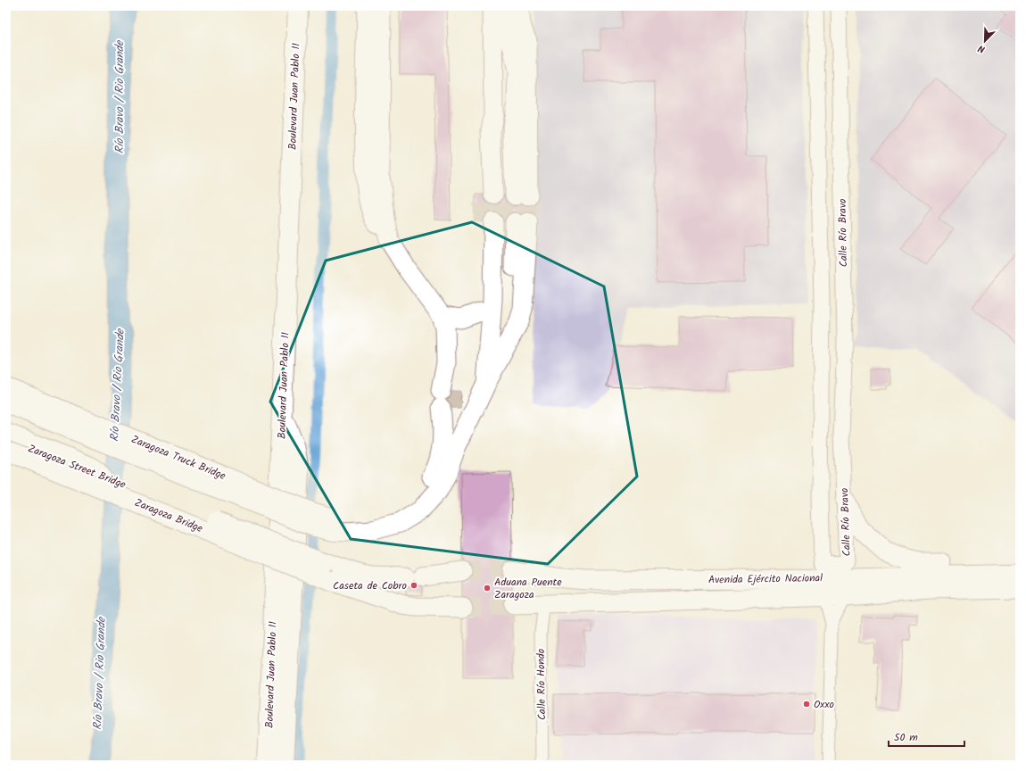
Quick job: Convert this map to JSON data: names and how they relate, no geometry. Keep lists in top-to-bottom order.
{
  "streets": {
    "highway": ["Boulevard Juan Pablo II"],
    "main road": [
      "Zaragoza Truck Bridge",
      "Zaragoza Street Bridge",
      "Zaragoza Bridge",
      "Avenida Ejército Nacional"
    ],
    "street": ["Calle Río Bravo", "Calle Río Hondo"]
  },
  "crossings": [
    ["Zaragoza Street Bridge", "Zaragoza Bridge"],
    ["Avenida Ejército Nacional", "Calle Río Hondo"]
  ],
  "water": ["Río Bravo / Rio Grande"],
  "places": ["Caseta de Cobro", "Aduana Puente Zaragoza", "Oxxo"],
  "scale_bar": "50 m",
  "north": "bottom left"
}
